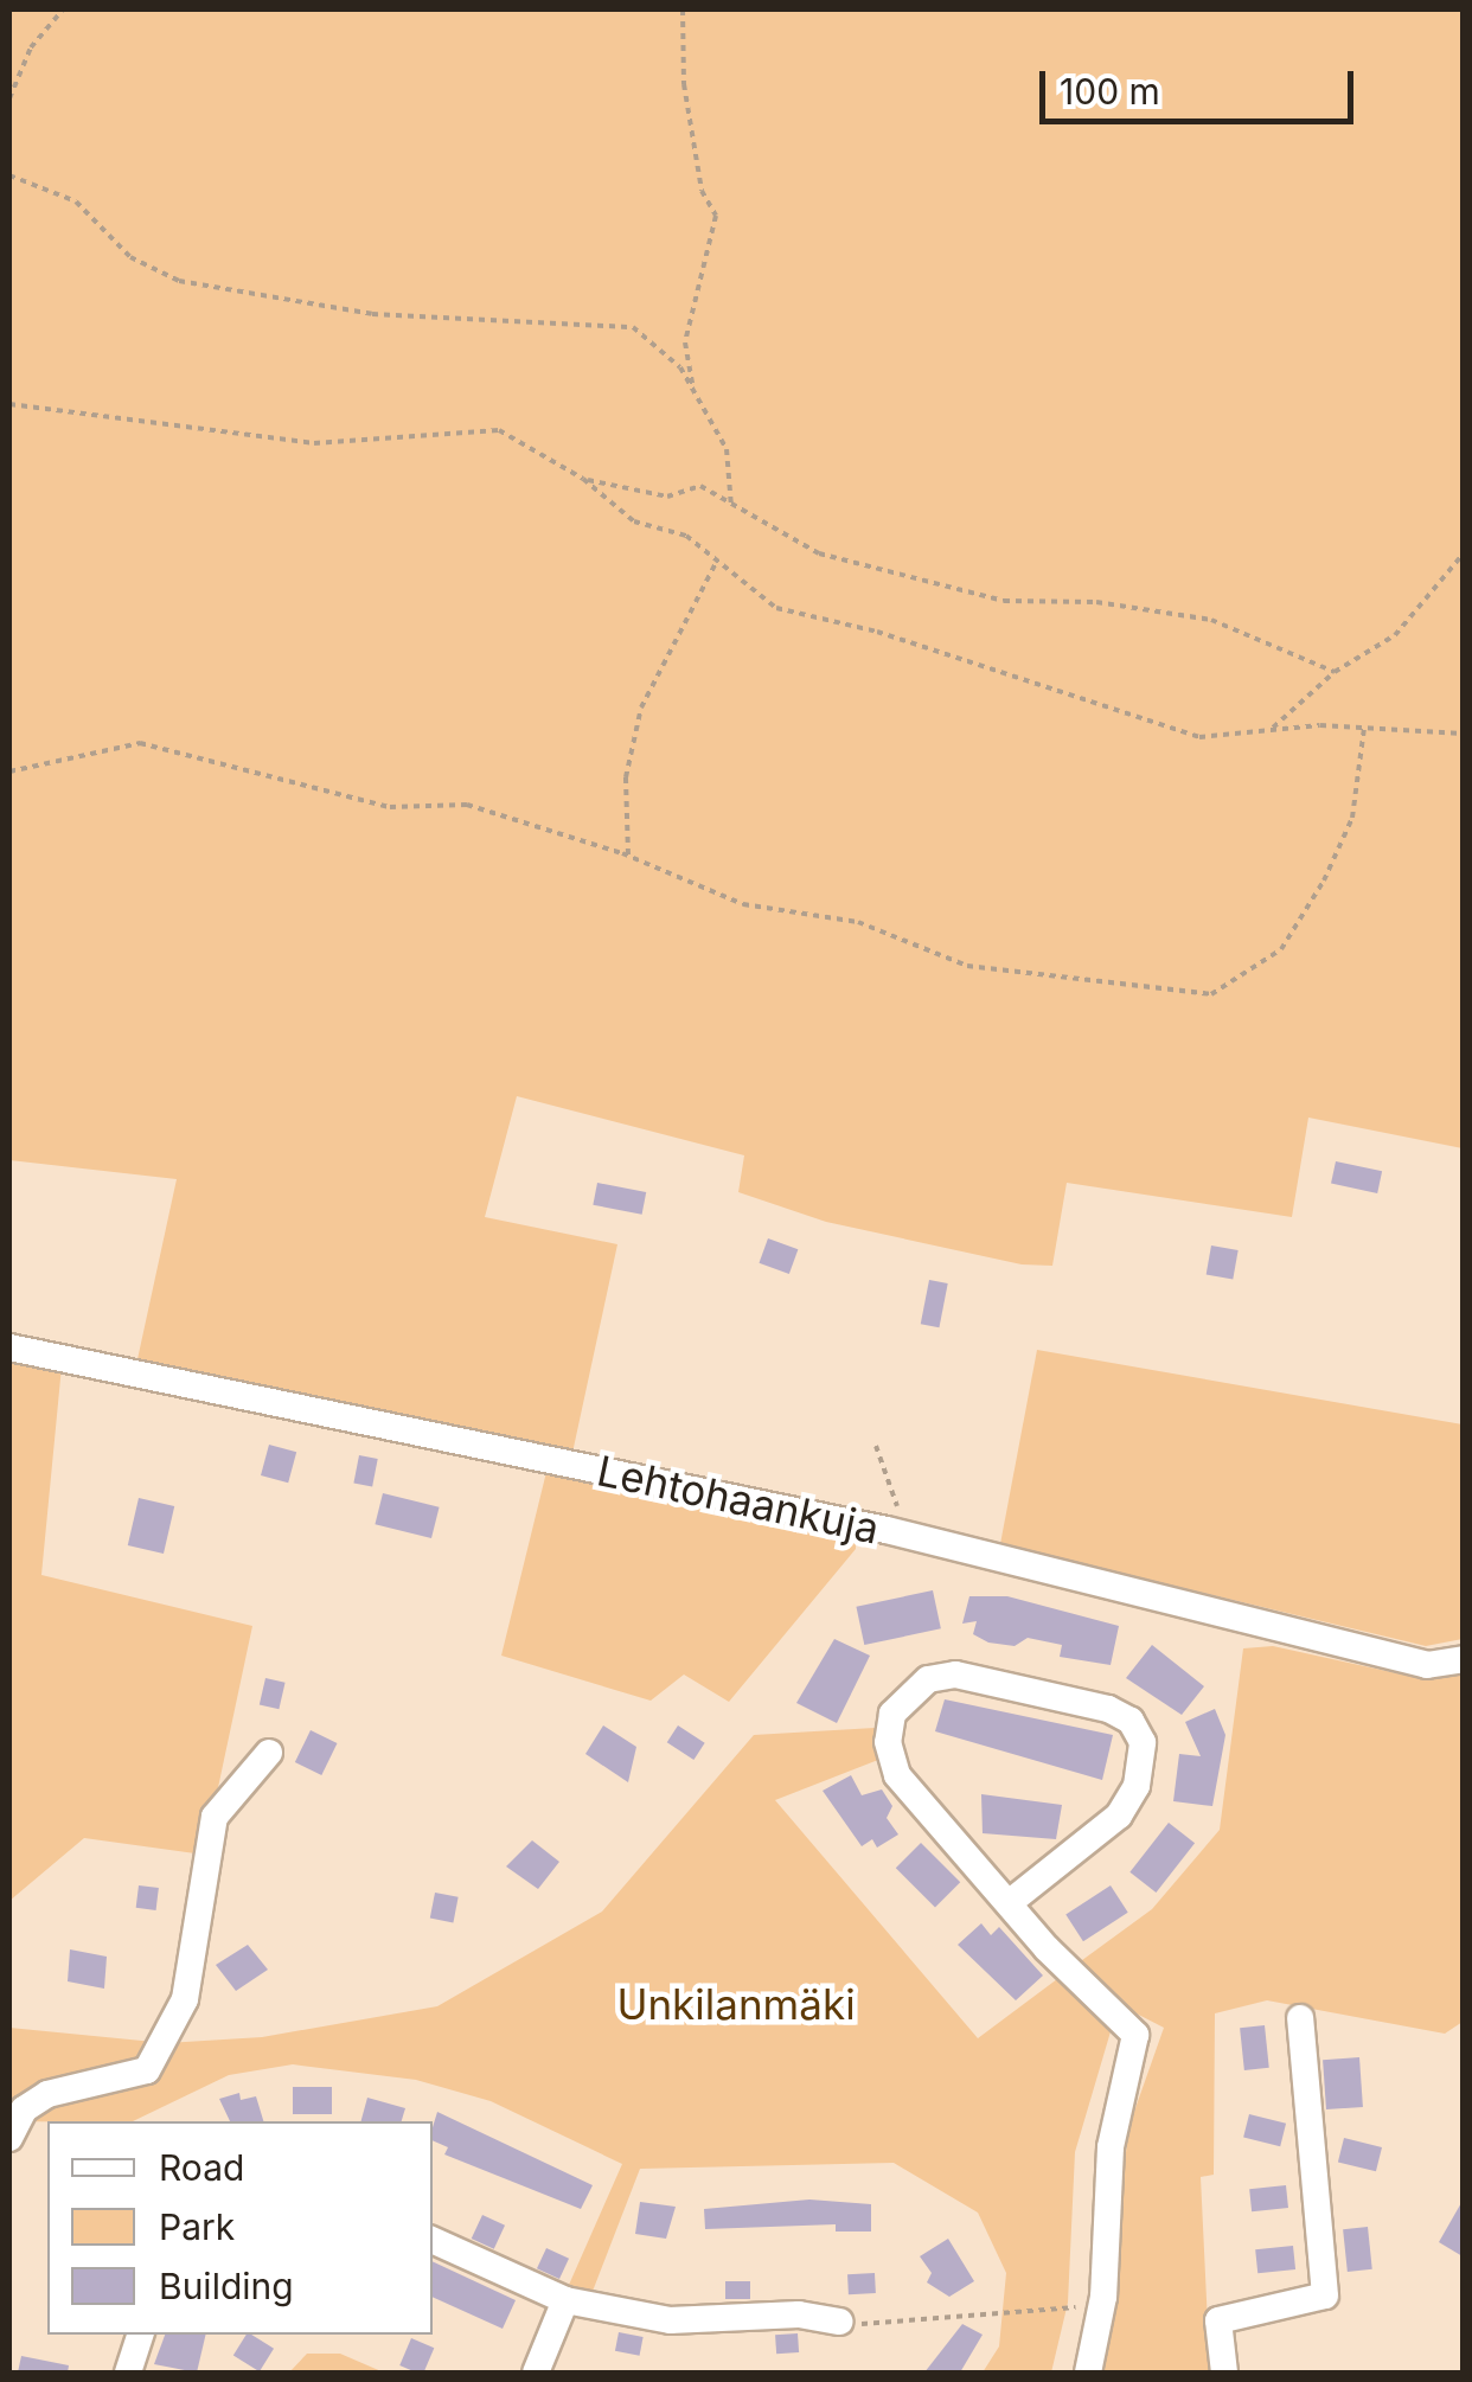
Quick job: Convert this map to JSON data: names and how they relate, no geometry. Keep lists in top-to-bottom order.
{
  "streets": {
    "street": ["Lehtohaankuja"]
  },
  "parks": ["Unkilanmäki"],
  "legend": ["Road", "Park", "Building"],
  "scale_bar": "100 m"
}
